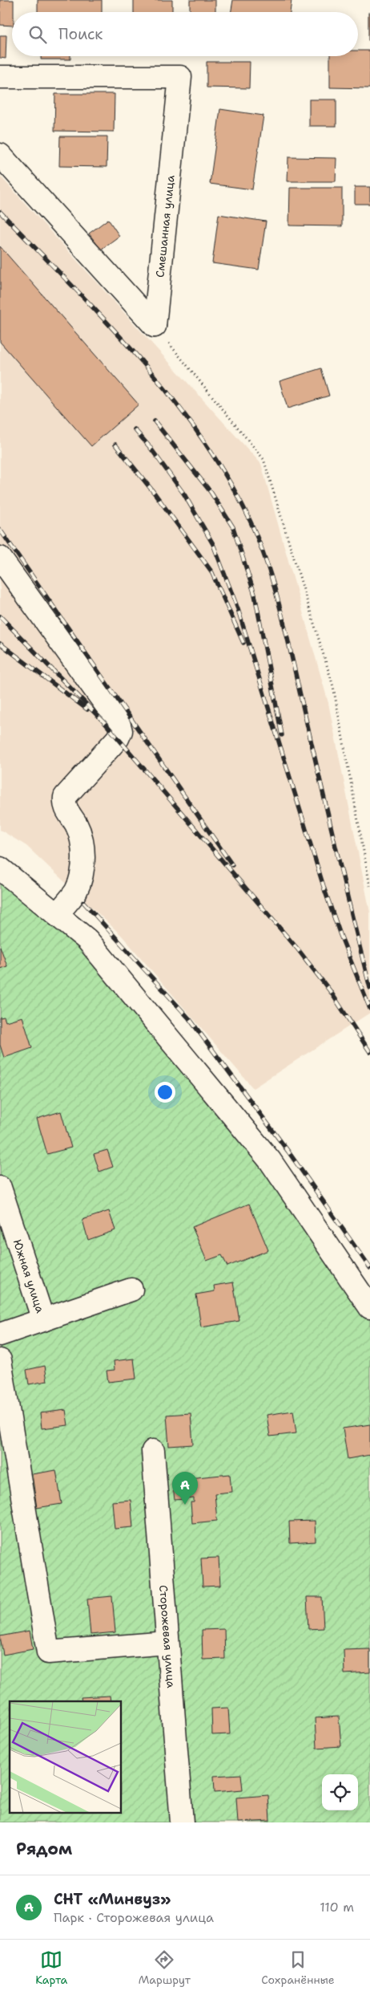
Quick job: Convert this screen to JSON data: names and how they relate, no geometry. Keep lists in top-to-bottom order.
{
  "streets": {
    "street": ["Смешанная улица", "Южная улица", "Сторожевая улица"]
  },
  "page": {
    "search": "Поиск",
    "pins": "A",
    "heading": "Рядом",
    "list": [
      {
        "mark": "A",
        "name": "СНТ «Минвуз»",
        "note": "Парк · Сторожевая улица",
        "value": "110 m"
      }
    ],
    "nav": ["Карта", "Маршрут", "Сохранённые"]
  }
}
